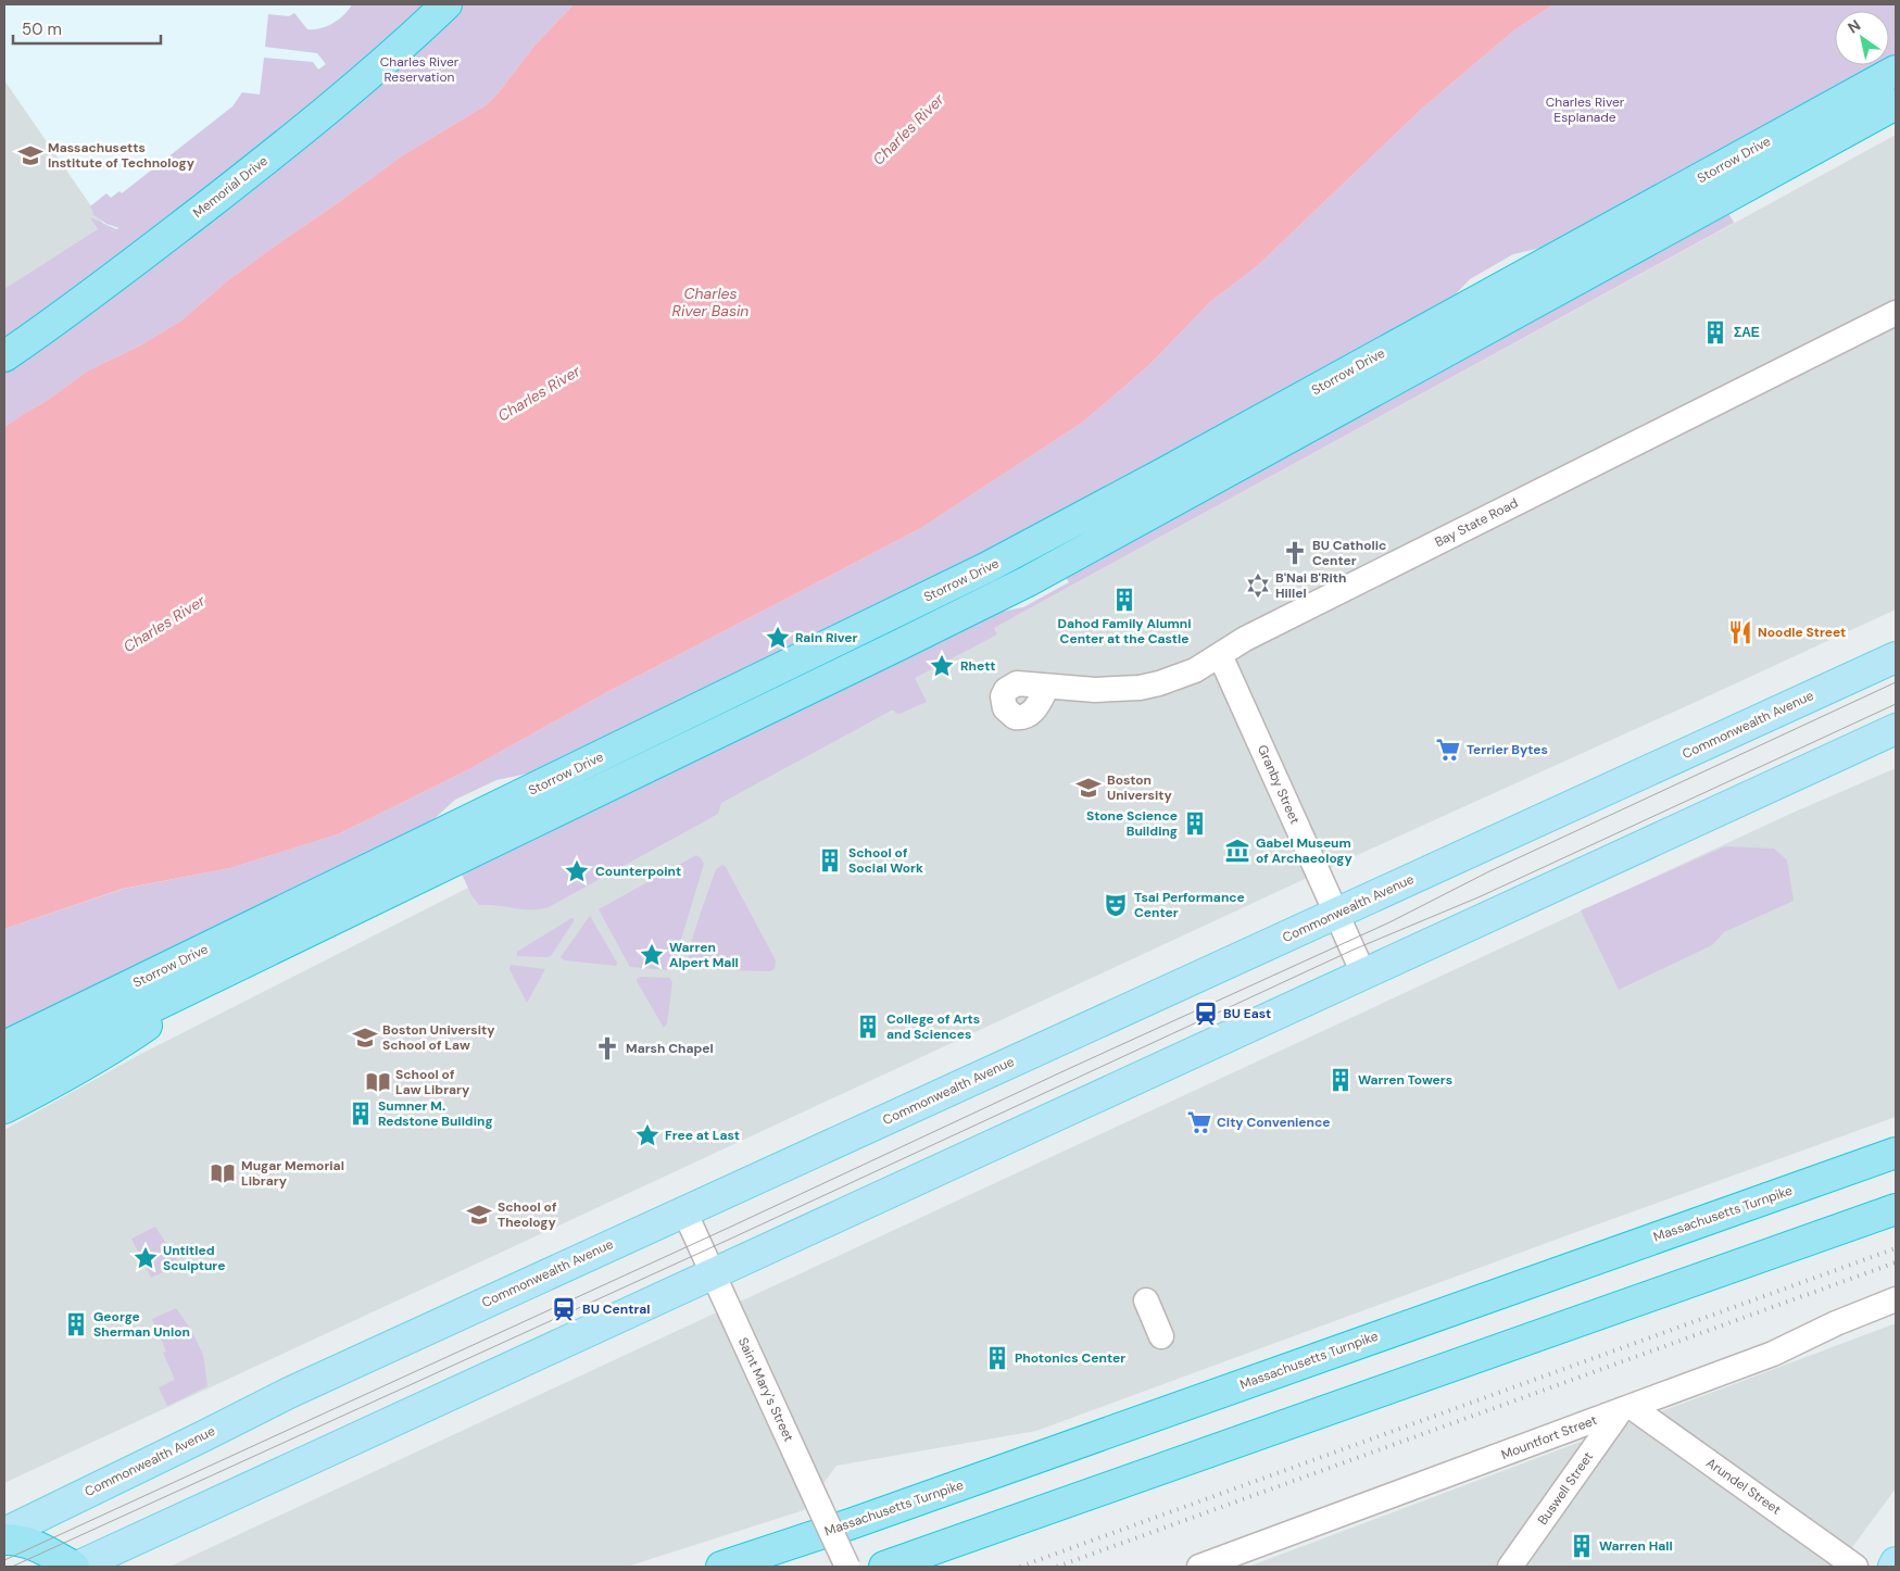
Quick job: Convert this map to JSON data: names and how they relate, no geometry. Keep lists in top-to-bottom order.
{
  "streets": {
    "highway": ["Storrow Drive", "Memorial Drive", "Massachusetts Turnpike"],
    "main road": ["Commonwealth Avenue"],
    "street": [
      "Bay State Road",
      "Granby Street",
      "Saint Mary's Street",
      "Mountfort Street",
      "Arundel Street",
      "Buswell Street"
    ]
  },
  "crossings": [
    ["Bay State Road", "Granby Street"],
    ["Commonwealth Avenue", "Granby Street"],
    ["Commonwealth Avenue", "Saint Mary's Street"],
    ["Mountfort Street", "Arundel Street"],
    ["Mountfort Street", "Buswell Street"],
    ["Arundel Street", "Buswell Street"]
  ],
  "water": ["Charles River", "Charles River Basin"],
  "parks": ["Charles River Reservation", "Charles River Esplanade"],
  "places": {
    "school or university": [
      "Massachusetts Institute of Technology",
      "Boston University",
      "Boston University School of Law",
      "School of Theology"
    ],
    "building": [
      "ΣΑΕ",
      "Dahod Family Alumni Center at the Castle",
      "Stone Science Building",
      "School of Social Work",
      "College of Arts and Sciences",
      "Warren Towers",
      "Sumner M. Redstone Building",
      "George Sherman Union",
      "Photonics Center",
      "Warren Hall"
    ],
    "church": ["BU Catholic Center", "Marsh Chapel"],
    "synagogue": ["B'Nai B'Rith Hillel"],
    "restaurant": ["Noodle Street"],
    "place": [
      "Rain River",
      "Rhett",
      "Counterpoint",
      "Warren Alpert Mall",
      "Free at Last",
      "Untitled Sculpture"
    ],
    "supermarket": ["Terrier Bytes", "City Convenience"],
    "museum": ["Gabel Museum of Archaeology"],
    "theatre": ["Tsai Performance Center"],
    "station": ["BU East", "BU Central"],
    "library": ["School of Law Library", "Mugar Memorial Library"]
  },
  "scale_bar": "50 m",
  "north": "top left"
}
